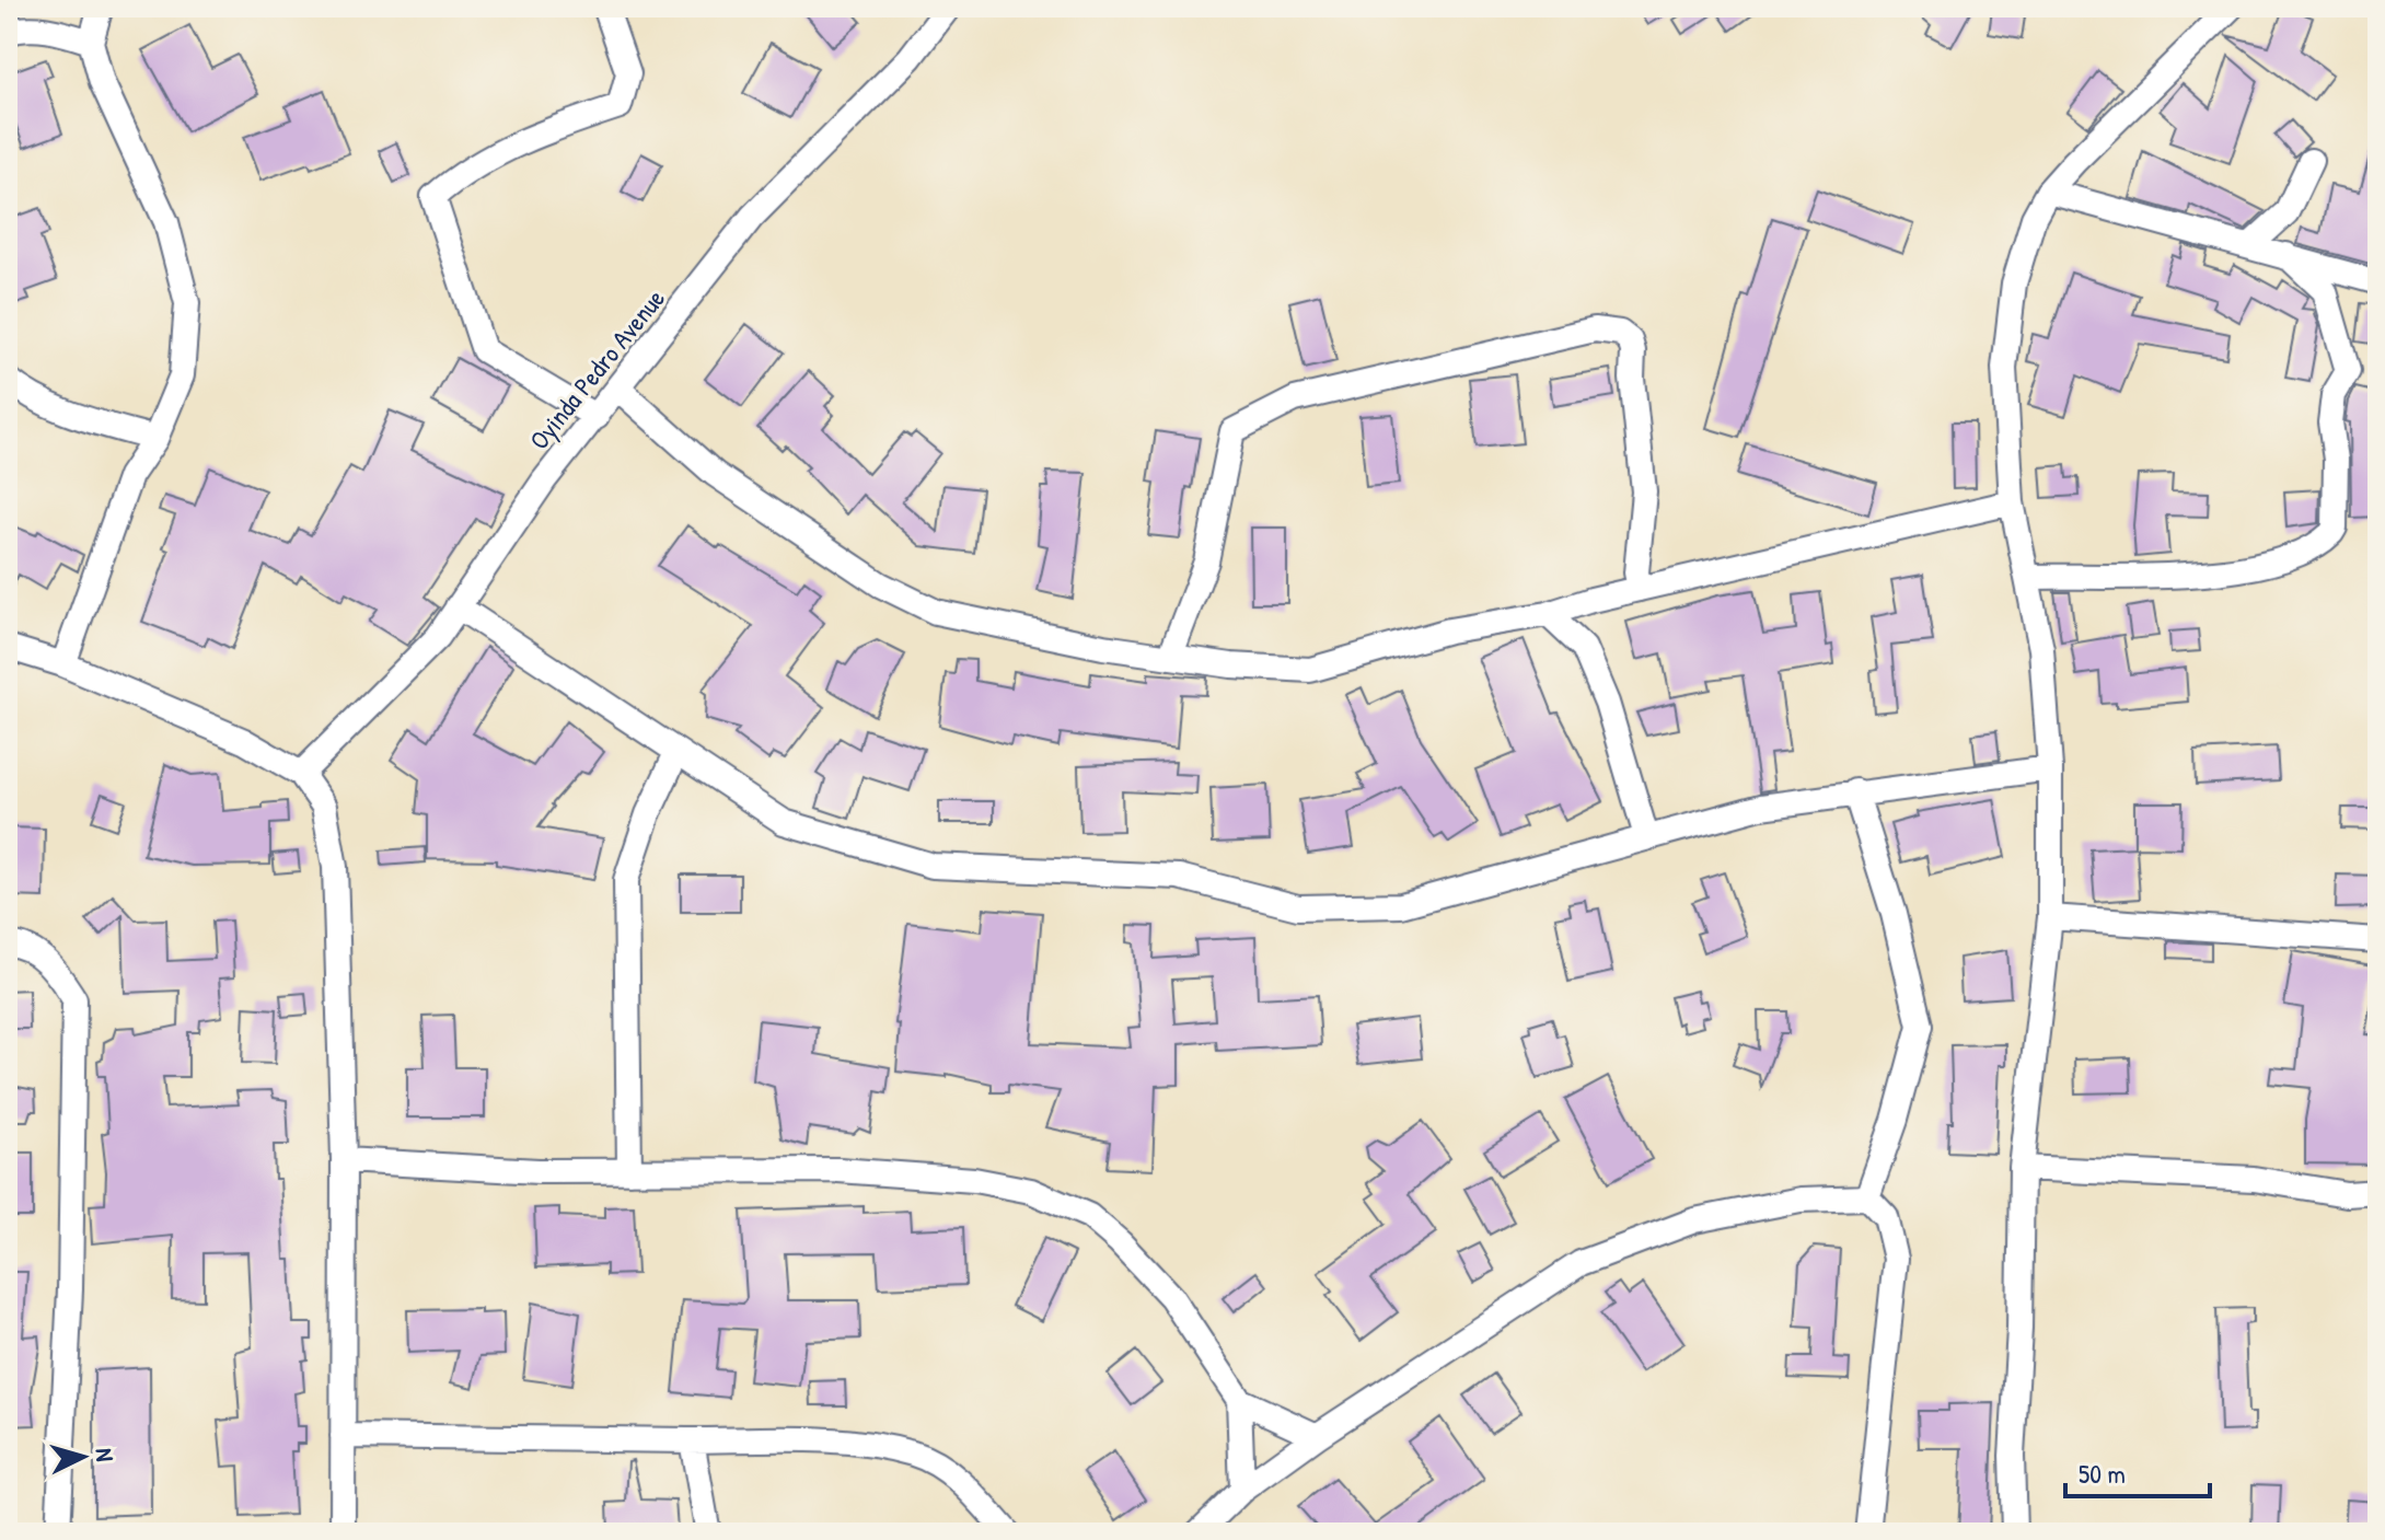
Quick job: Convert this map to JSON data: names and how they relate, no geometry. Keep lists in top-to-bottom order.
{
  "streets": {
    "street": ["Oyinda Pedro Avenue"]
  },
  "scale_bar": "50 m",
  "north": "right"
}
